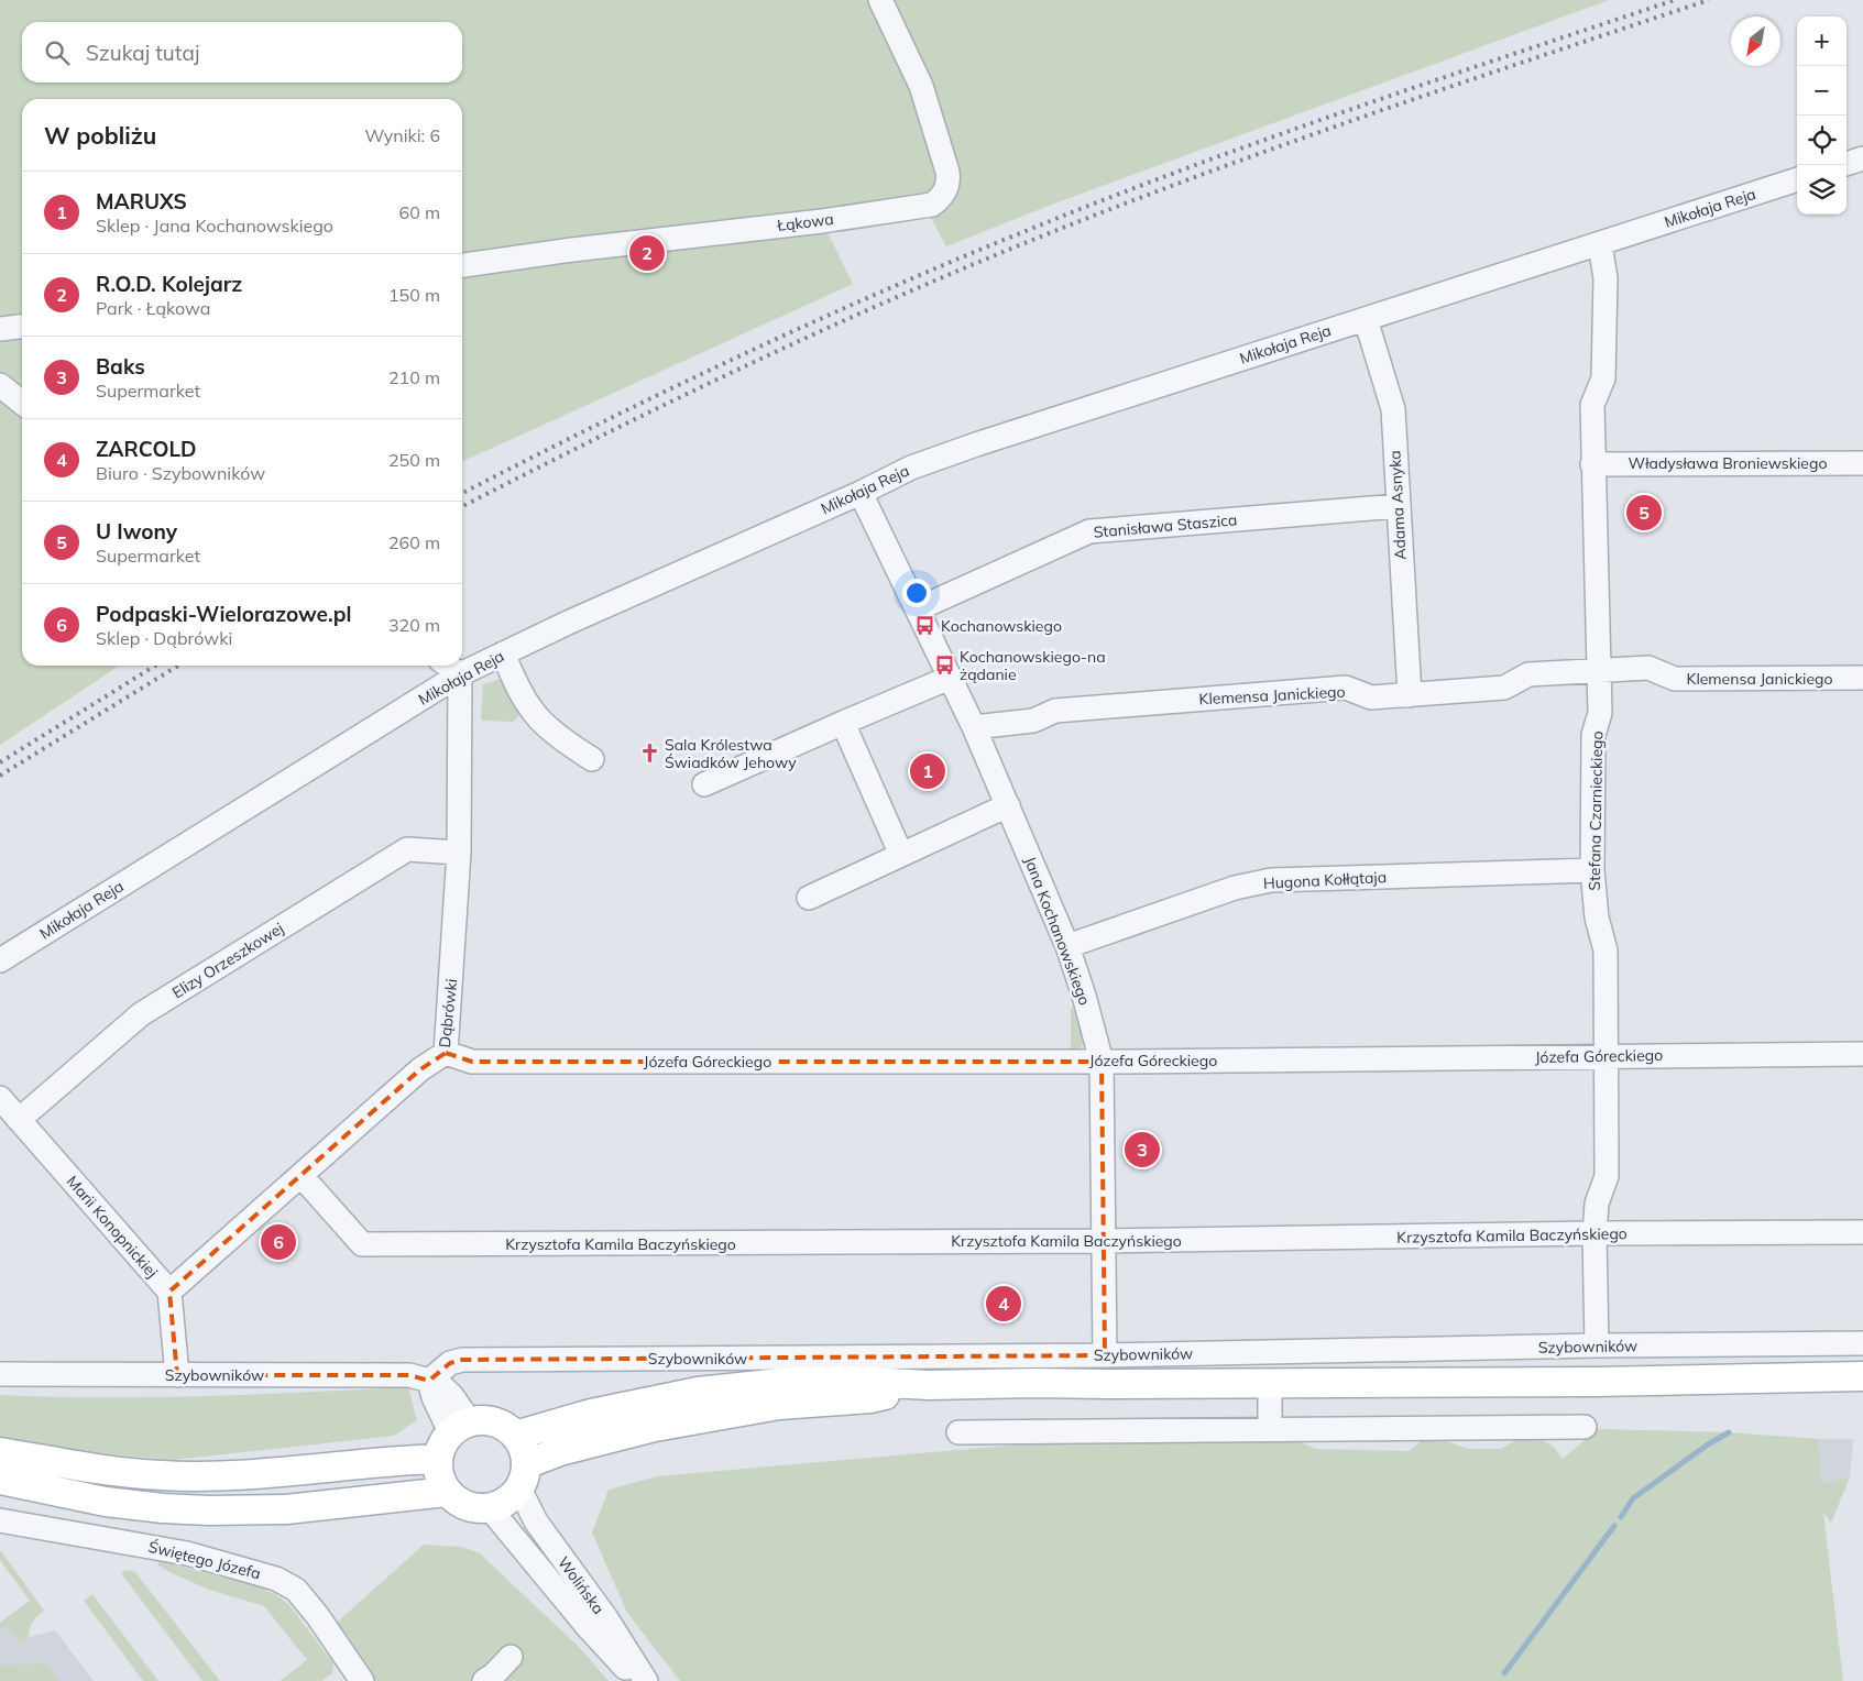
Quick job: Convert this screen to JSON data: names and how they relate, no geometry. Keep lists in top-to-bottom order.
{
  "streets": {
    "main road": ["Szybowników"],
    "street": [
      "Mikołaja Reja",
      "Łąkowa",
      "Władysława Broniewskiego",
      "Adama Asnyka",
      "Stanisława Staszica",
      "Klemensa Janickiego",
      "Stefana Czarnieckiego",
      "Hugona Kołłątaja",
      "Jana Kochanowskiego",
      "Elizy Orzeszkowej",
      "Dąbrówki",
      "Józefa Góreckiego",
      "Marii Konopnickiej",
      "Krzysztofa Kamila Baczyńskiego",
      "Świętego Józefa",
      "Wolińska"
    ]
  },
  "crossings": [
    ["Mikołaja Reja", "Adama Asnyka"],
    ["Mikołaja Reja", "Stefana Czarnieckiego"],
    ["Mikołaja Reja", "Jana Kochanowskiego"],
    ["Mikołaja Reja", "Dąbrówki"],
    ["Władysława Broniewskiego", "Stefana Czarnieckiego"],
    ["Adama Asnyka", "Stanisława Staszica"],
    ["Adama Asnyka", "Klemensa Janickiego"],
    ["Stanisława Staszica", "Jana Kochanowskiego"],
    ["Klemensa Janickiego", "Stefana Czarnieckiego"],
    ["Klemensa Janickiego", "Jana Kochanowskiego"],
    ["Stefana Czarnieckiego", "Hugona Kołłątaja"],
    ["Stefana Czarnieckiego", "Józefa Góreckiego"],
    ["Stefana Czarnieckiego", "Krzysztofa Kamila Baczyńskiego"],
    ["Stefana Czarnieckiego", "Szybowników"],
    ["Hugona Kołłątaja", "Jana Kochanowskiego"],
    ["Jana Kochanowskiego", "Józefa Góreckiego"],
    ["Jana Kochanowskiego", "Krzysztofa Kamila Baczyńskiego"],
    ["Jana Kochanowskiego", "Szybowników"],
    ["Elizy Orzeszkowej", "Dąbrówki"],
    ["Elizy Orzeszkowej", "Marii Konopnickiej"],
    ["Dąbrówki", "Józefa Góreckiego"],
    ["Dąbrówki", "Marii Konopnickiej"],
    ["Dąbrówki", "Krzysztofa Kamila Baczyńskiego"],
    ["Marii Konopnickiej", "Szybowników"],
    ["Szybowników", "Wolińska"]
  ],
  "places": {
    "bus stop": ["Kochanowskiego", "Kochanowskiego-na żądanie"],
    "church": ["Sala Królestwa Świadków Jehowy"]
  },
  "north": "bottom left",
  "page": {
    "map_buttons": ["+", "−"],
    "search": "Szukaj tutaj",
    "heading": ["W pobliżu", "Wyniki: 6"],
    "list": [
      {
        "mark": "1",
        "name": "MARUXS",
        "note": "Sklep · Jana Kochanowskiego",
        "value": "60 m"
      },
      {
        "mark": "2",
        "name": "R.O.D. Kolejarz",
        "note": "Park · Łąkowa",
        "value": "150 m"
      },
      {
        "mark": "3",
        "name": "Baks",
        "note": "Supermarket",
        "value": "210 m"
      },
      {
        "mark": "4",
        "name": "ZARCOLD",
        "note": "Biuro · Szybowników",
        "value": "250 m"
      },
      {
        "mark": "5",
        "name": "U Iwony",
        "note": "Supermarket",
        "value": "260 m"
      },
      {
        "mark": "6",
        "name": "Podpaski-Wielorazowe.pl",
        "note": "Sklep · Dąbrówki",
        "value": "320 m"
      }
    ],
    "pins": [
      "2",
      "5",
      "1",
      "3",
      "6",
      "4"
    ]
  }
}
